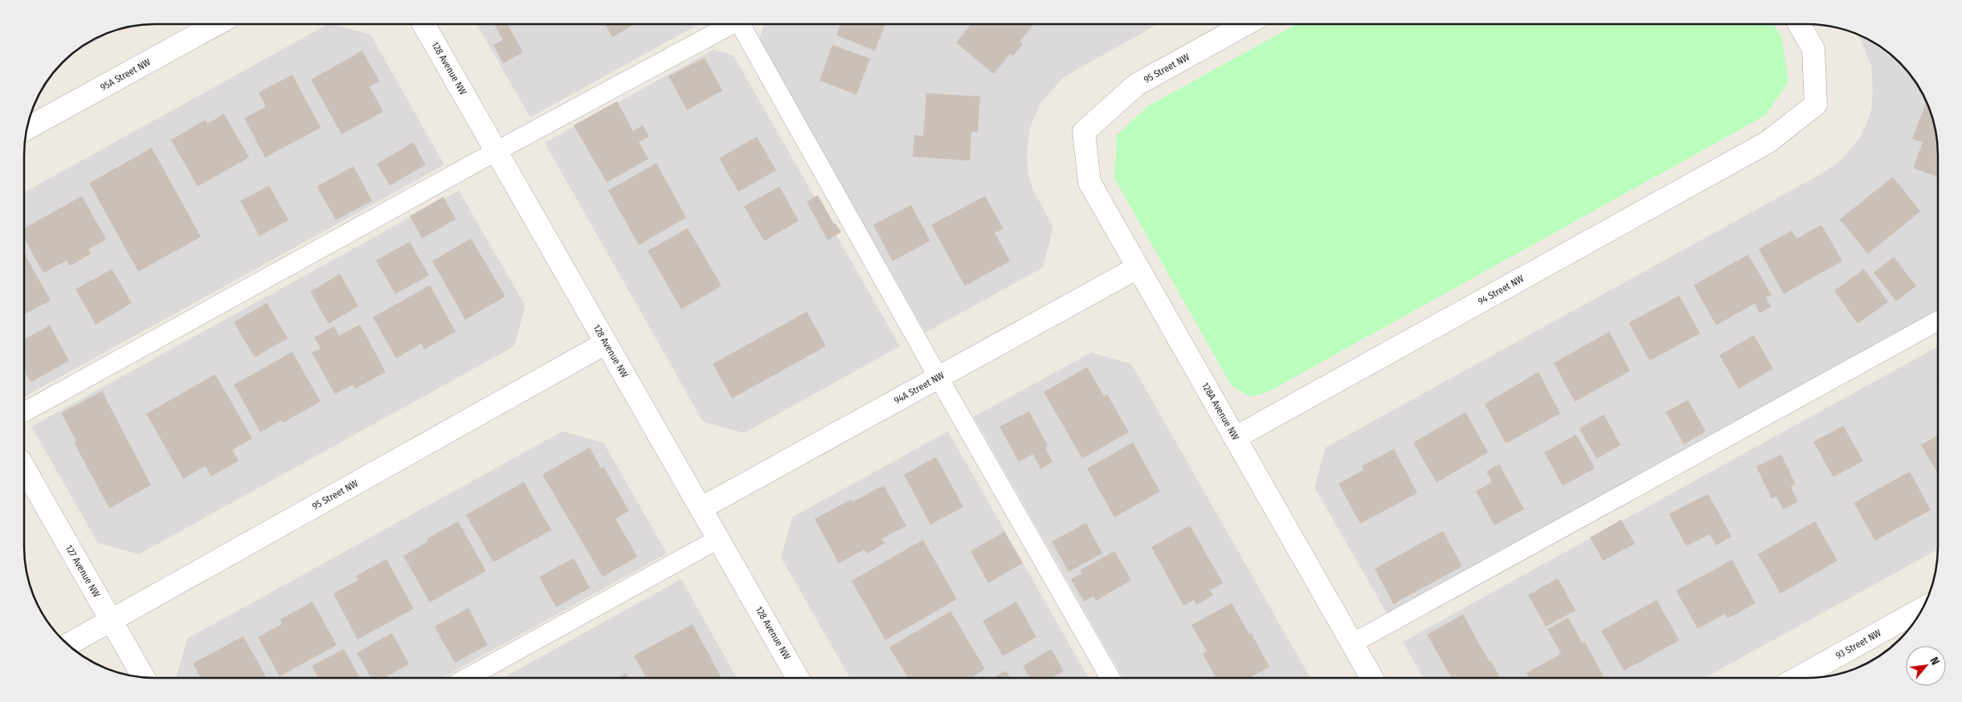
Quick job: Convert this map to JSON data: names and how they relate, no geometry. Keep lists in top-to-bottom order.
{
  "streets": {
    "street": [
      "128 Avenue NW",
      "95 Street NW",
      "95A Street NW",
      "94 Street NW",
      "94A Street NW",
      "128A Avenue NW",
      "127 Avenue NW",
      "93 Street NW"
    ]
  },
  "crossings": [
    ["128 Avenue NW", "95 Street NW"],
    ["128 Avenue NW", "94A Street NW"],
    ["95 Street NW", "128A Avenue NW"],
    ["95 Street NW", "127 Avenue NW"],
    ["94 Street NW", "128A Avenue NW"],
    ["94A Street NW", "128A Avenue NW"]
  ],
  "north": "top right"
}
